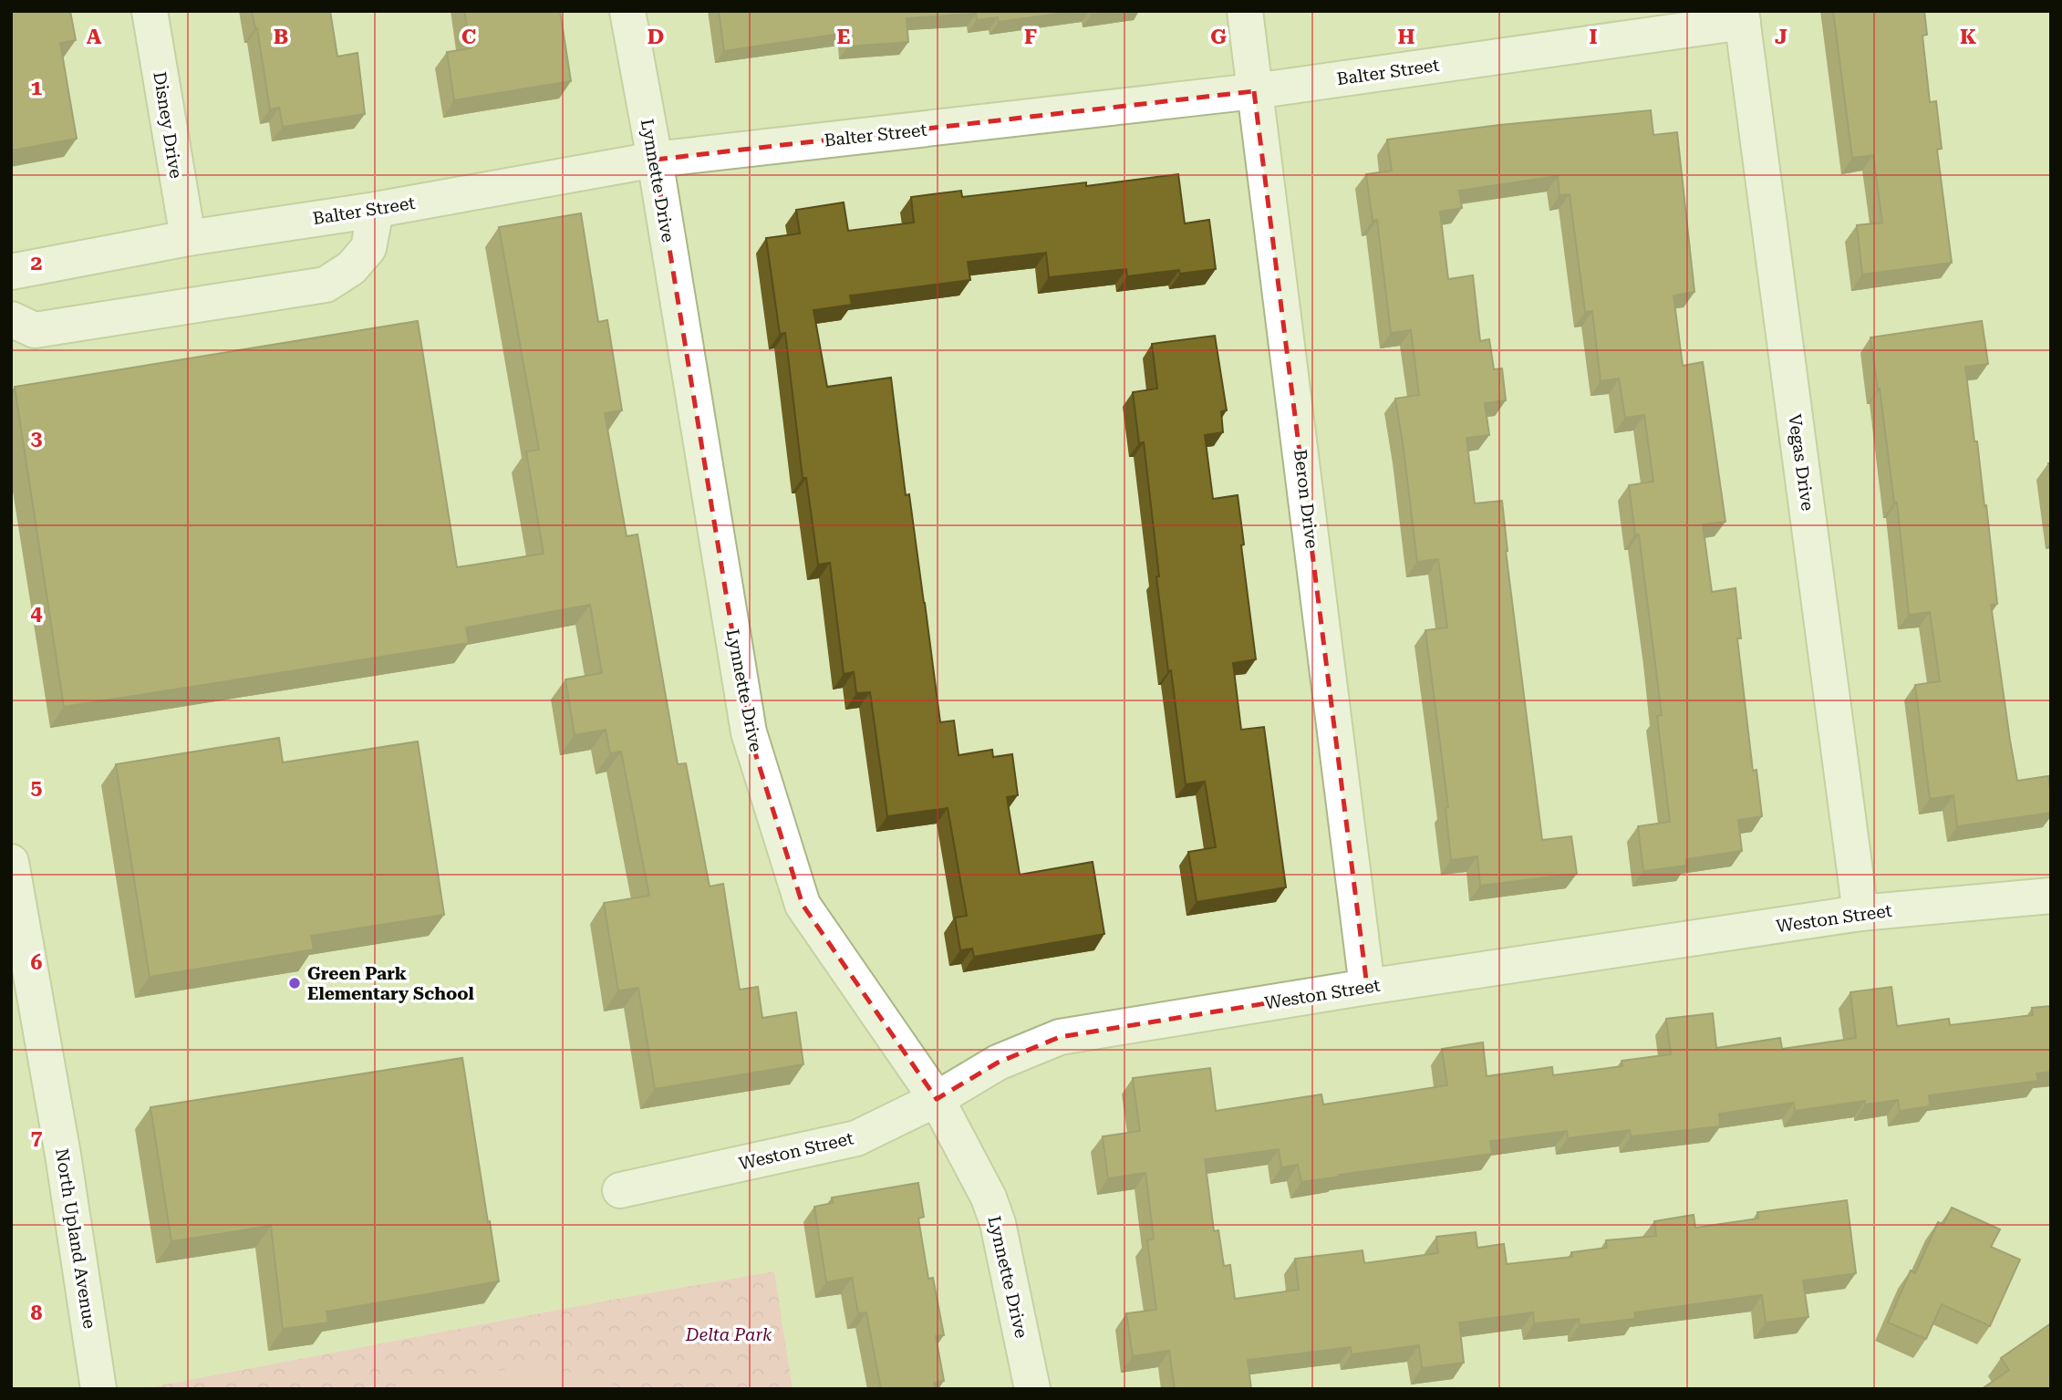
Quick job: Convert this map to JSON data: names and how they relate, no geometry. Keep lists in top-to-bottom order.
{
  "streets": {
    "street": [
      "Balter Street",
      "Disney Drive",
      "Lynnette Drive",
      "Vegas Drive",
      "Beron Drive",
      "Weston Street",
      "North Upland Avenue"
    ]
  },
  "crossings": [
    ["Balter Street", "Disney Drive"],
    ["Balter Street", "Lynnette Drive"],
    ["Balter Street", "Vegas Drive"],
    ["Balter Street", "Beron Drive"],
    ["Lynnette Drive", "Weston Street"],
    ["Vegas Drive", "Weston Street"],
    ["Beron Drive", "Weston Street"]
  ],
  "parks": ["Delta Park"],
  "places": ["Green Park Elementary School"],
  "grid": {
    "columns": [
      "A",
      "B",
      "C",
      "D",
      "E",
      "F",
      "G",
      "H",
      "I",
      "J",
      "K"
    ],
    "rows": [
      "1",
      "2",
      "3",
      "4",
      "5",
      "6",
      "7",
      "8"
    ]
  }
}
